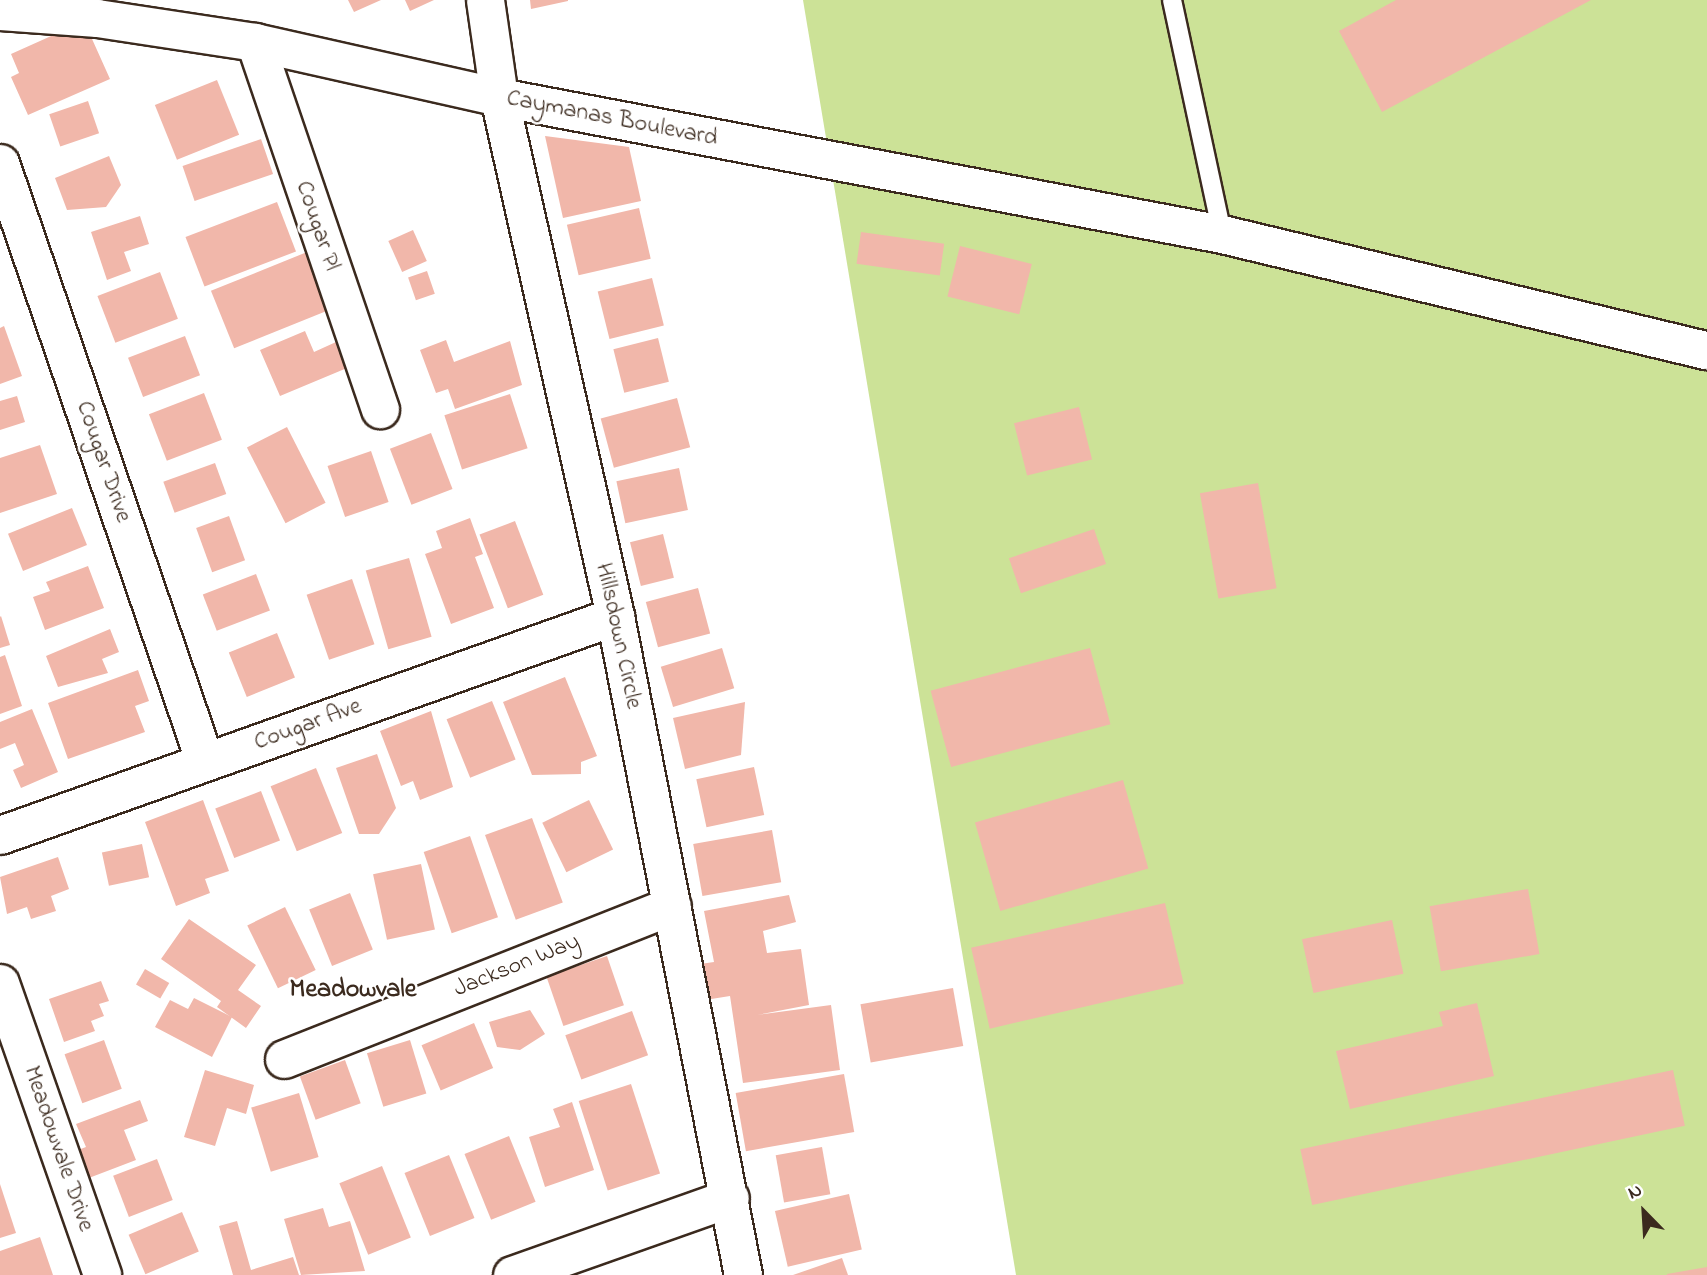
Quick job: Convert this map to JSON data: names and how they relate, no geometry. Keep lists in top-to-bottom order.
{
  "streets": {
    "street": [
      "Caymanas Boulevard",
      "Cougar Pl",
      "Cougar Drive",
      "Hillsdown Circle",
      "Cougar Ave",
      "Jackson Way",
      "Meadowvale Drive"
    ]
  },
  "crossings": [
    ["Caymanas Boulevard", "Cougar Pl"],
    ["Caymanas Boulevard", "Hillsdown Circle"],
    ["Cougar Drive", "Cougar Ave"],
    ["Hillsdown Circle", "Cougar Ave"],
    ["Hillsdown Circle", "Jackson Way"]
  ],
  "districts": ["Meadowvale"],
  "north": "top left"
}
